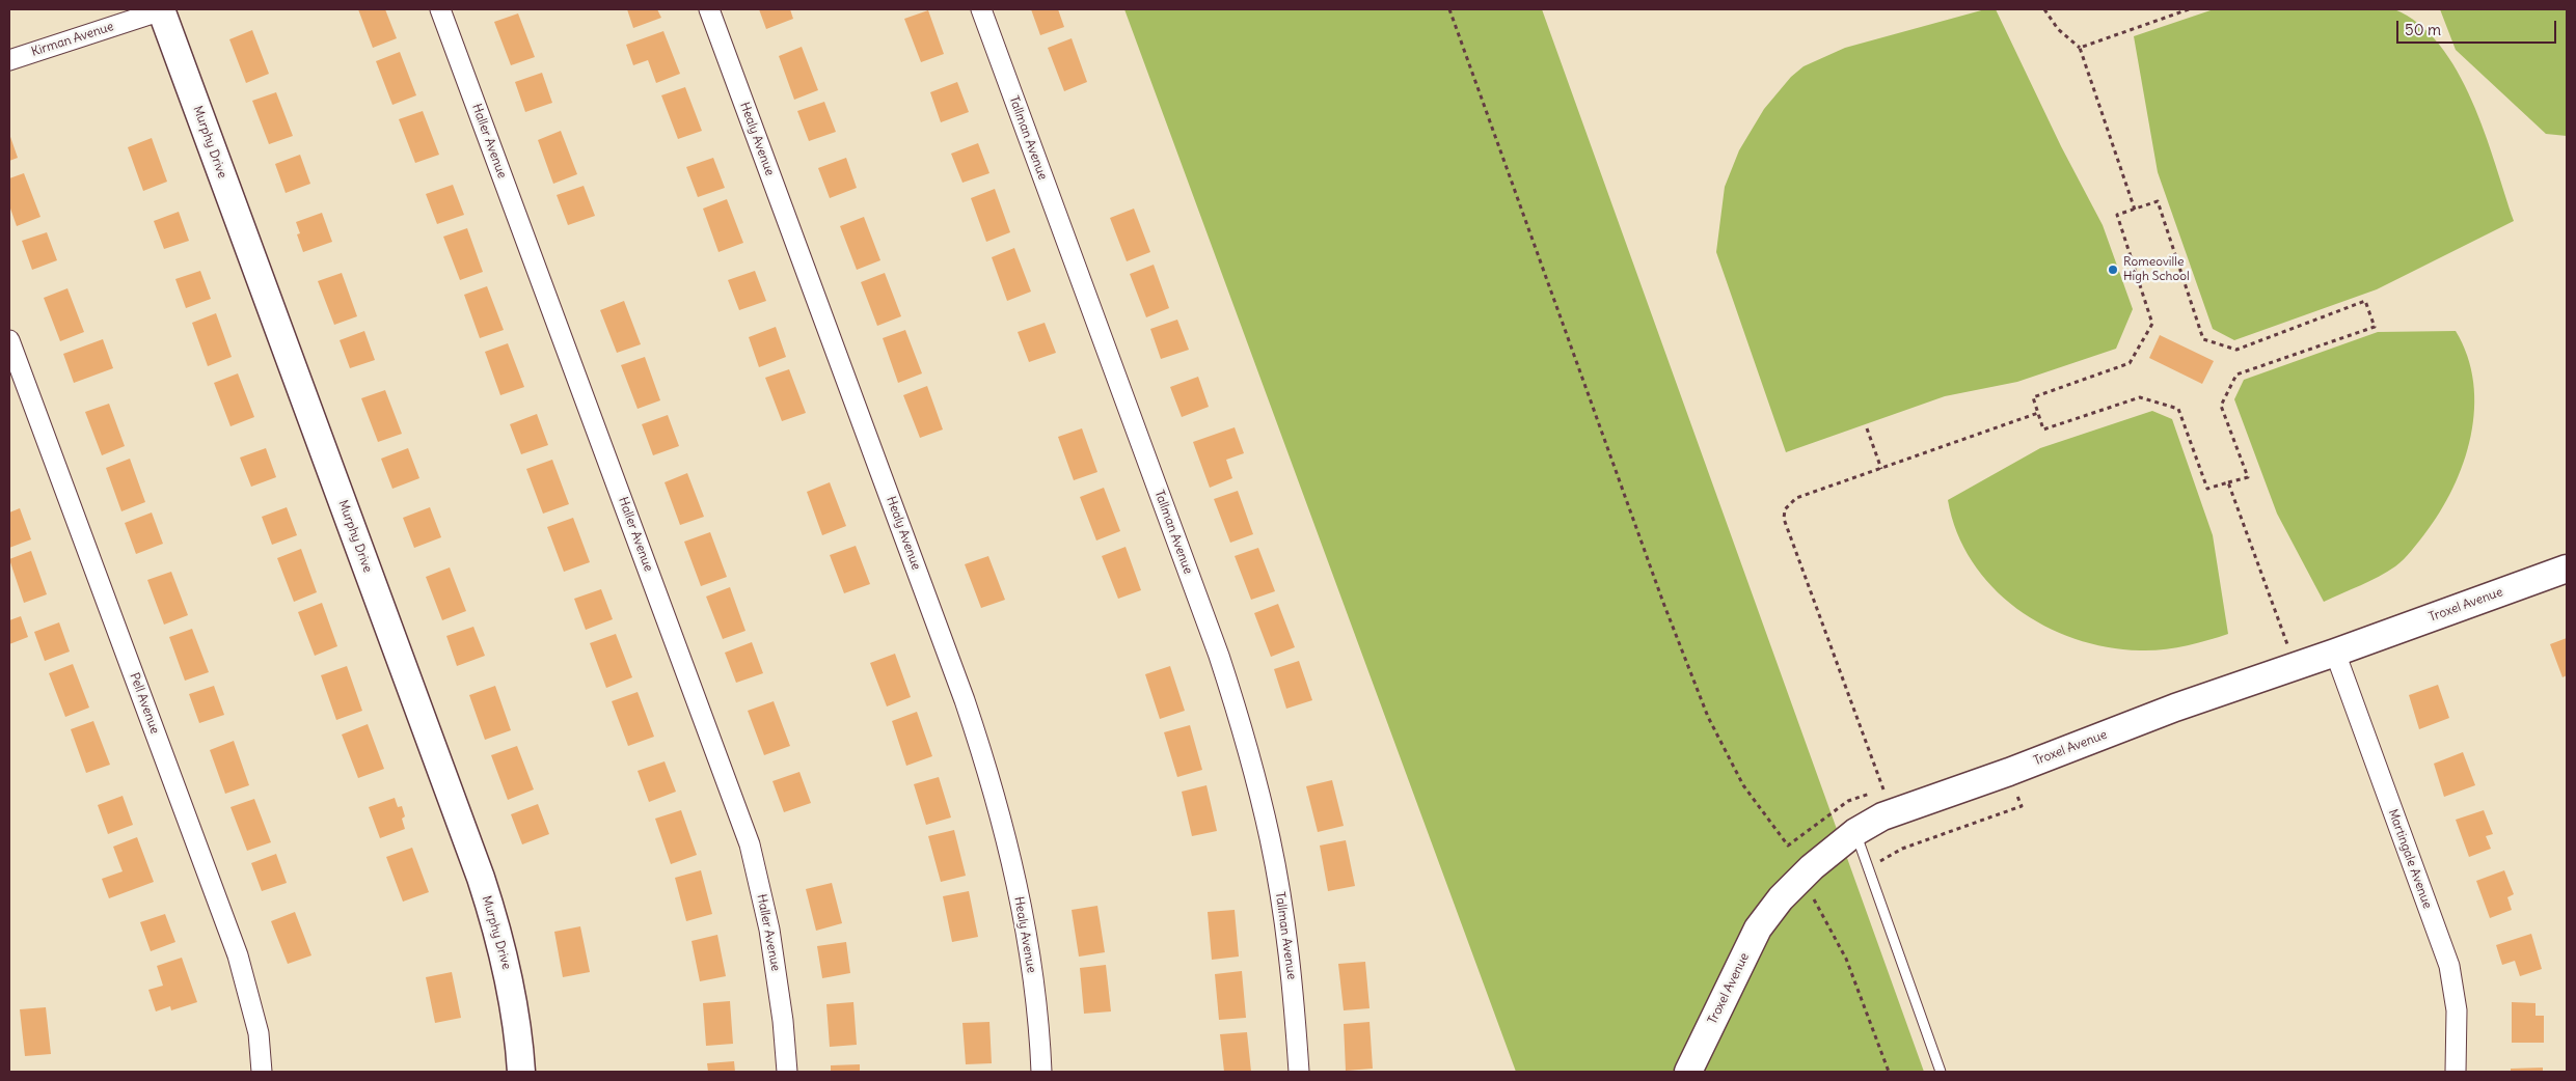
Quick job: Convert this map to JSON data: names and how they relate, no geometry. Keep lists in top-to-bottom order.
{
  "streets": {
    "street": [
      "Kirman Avenue",
      "Tallman Avenue",
      "Healy Avenue",
      "Haller Avenue",
      "Murphy Drive",
      "Troxel Avenue",
      "Pell Avenue",
      "Martingale Avenue"
    ]
  },
  "crossings": [
    ["Kirman Avenue", "Murphy Drive"],
    ["Troxel Avenue", "Martingale Avenue"]
  ],
  "places": ["Romeoville High School"],
  "scale_bar": "50 m"
}
